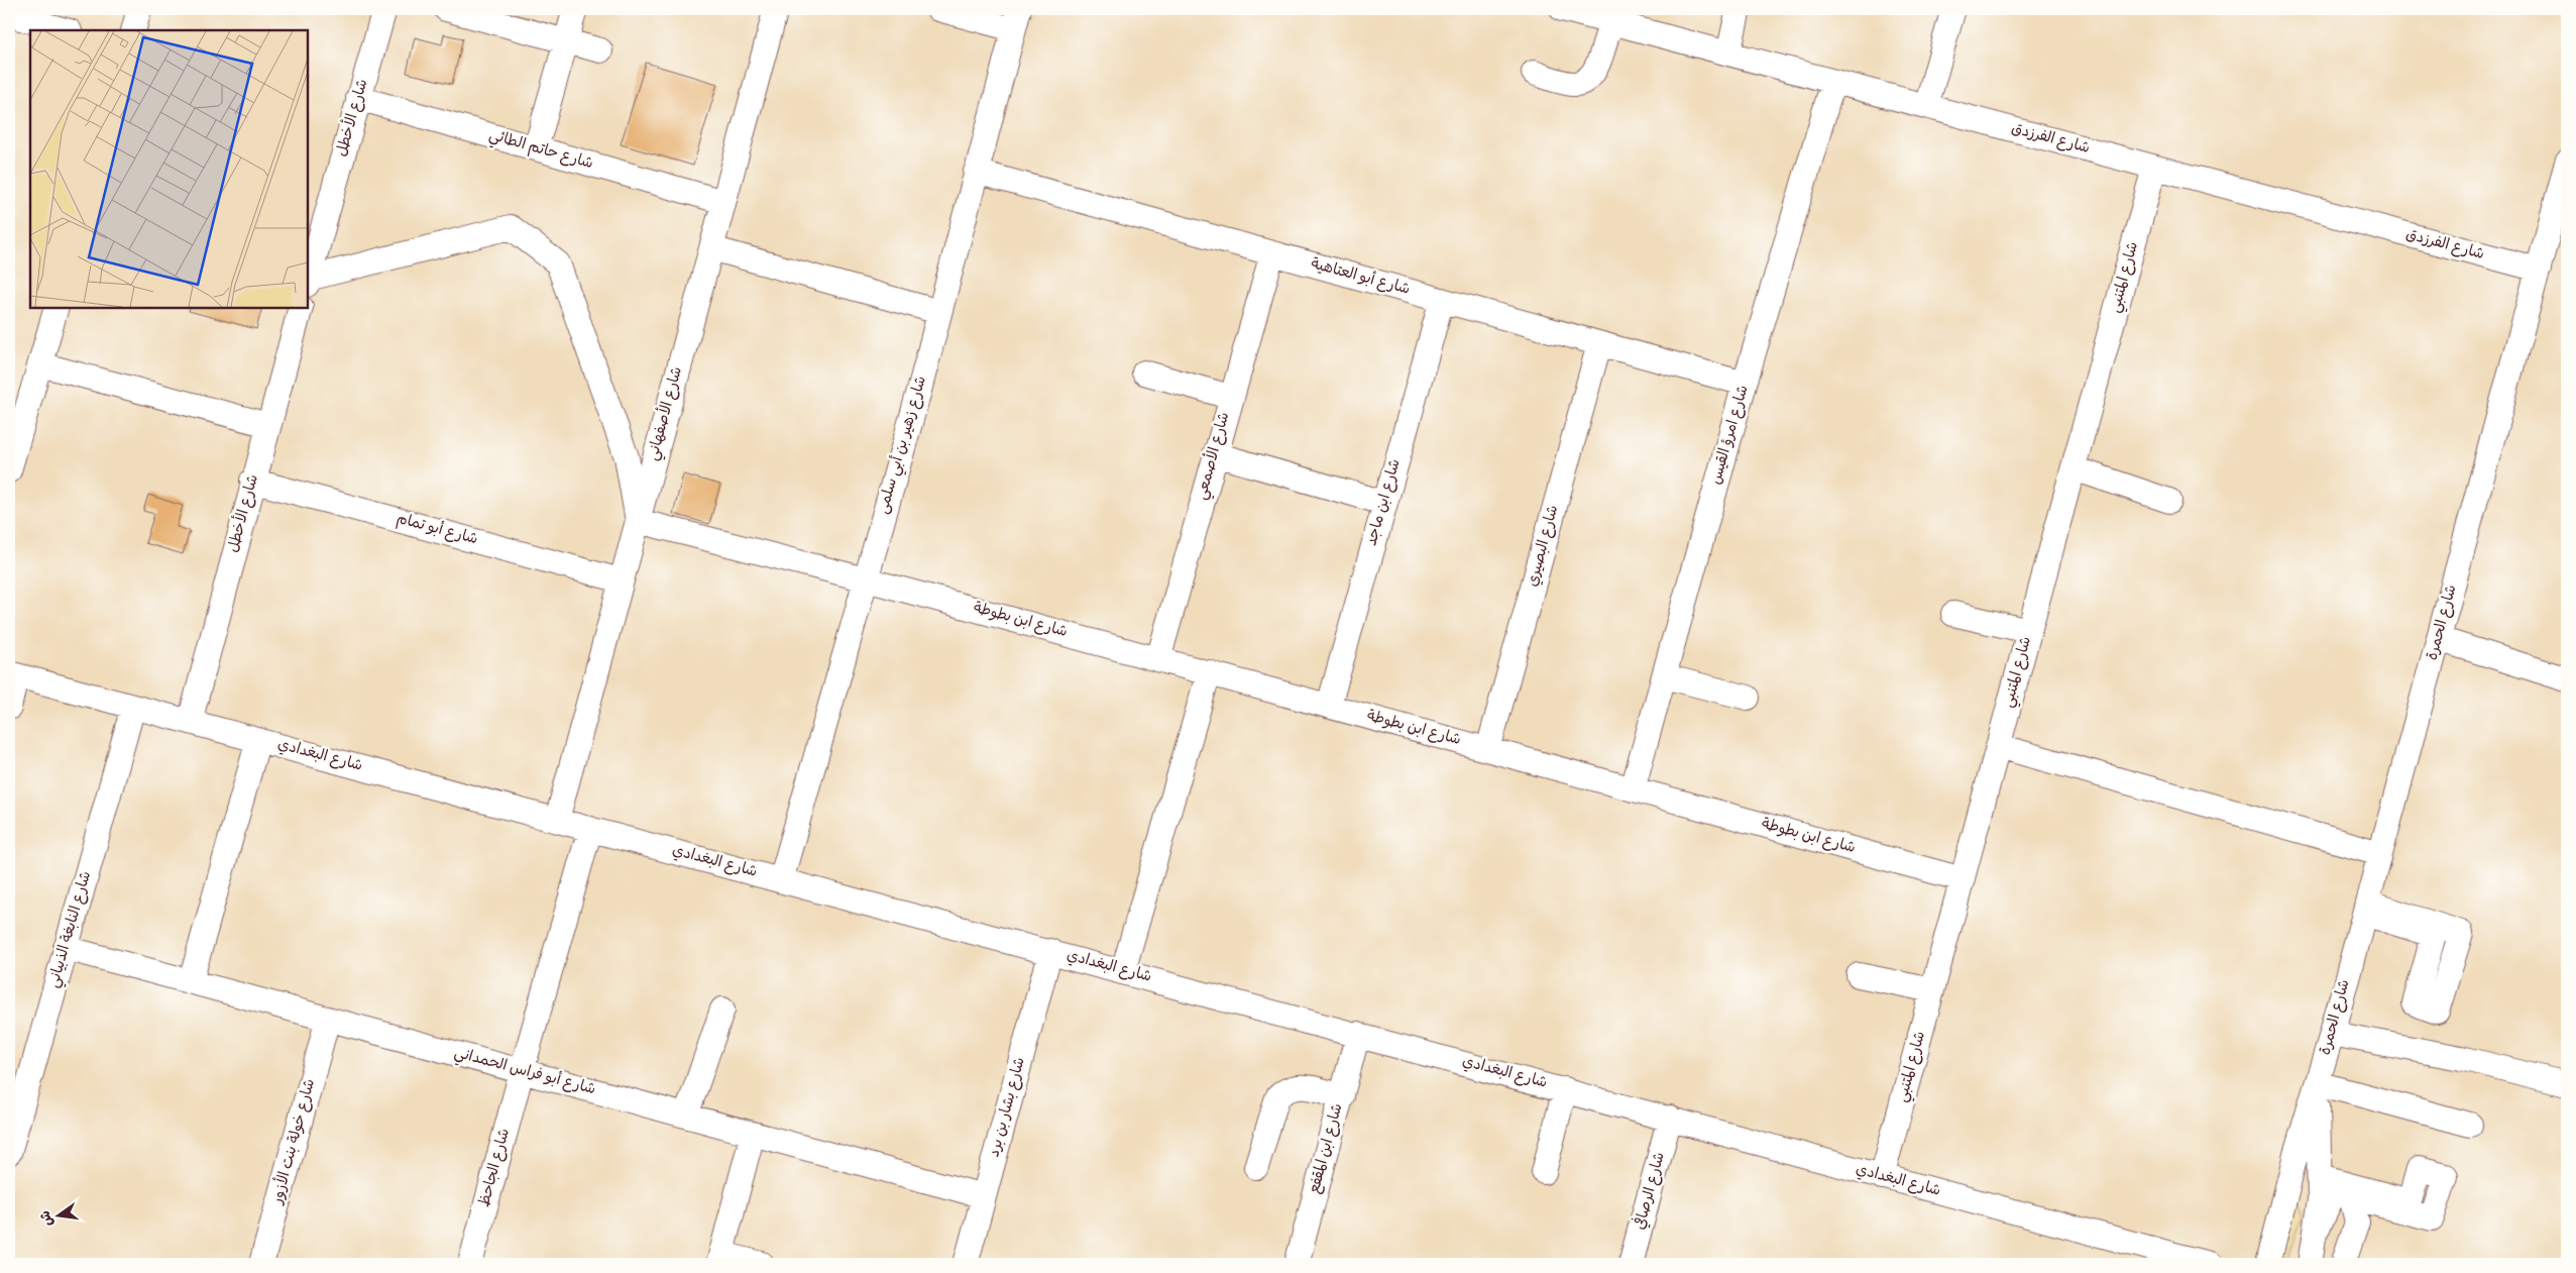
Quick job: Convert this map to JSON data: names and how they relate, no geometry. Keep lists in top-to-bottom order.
{
  "streets": {
    "street": [
      "شارع الأخطل",
      "شارع الفرزدق",
      "شارع حاتم الطائي",
      "شارع أبو العتاهية",
      "شارع المتنبي",
      "شارع الأصفهاني",
      "شارع امرؤ القيس",
      "شارع زهير بن أبي سلمى",
      "شارع الأصمعي",
      "شارع ابن ماجد",
      "شارع أبو تمام",
      "شارع البصيري",
      "شارع ابن بطوطة",
      "شارع الحمرة",
      "شارع البغدادي",
      "شارع النابغة الذبياني",
      "شارع أبو فراس الحمداني",
      "شارع بشار بن برد",
      "شارع خولة بنت الأزور",
      "شارع ابن المقفع",
      "شارع الجاحظ",
      "شارع الرصافي"
    ]
  },
  "crossings": [
    ["شارع الأخطل", "شارع حاتم الطائي"],
    ["شارع الأخطل", "شارع أبو تمام"],
    ["شارع الأخطل", "شارع البغدادي"],
    ["شارع الفرزدق", "شارع المتنبي"],
    ["شارع الفرزدق", "شارع امرؤ القيس"],
    ["شارع الفرزدق", "شارع الحمرة"],
    ["شارع حاتم الطائي", "شارع الأصفهاني"],
    ["شارع أبو العتاهية", "شارع امرؤ القيس"],
    ["شارع أبو العتاهية", "شارع زهير بن أبي سلمى"],
    ["شارع أبو العتاهية", "شارع الأصمعي"],
    ["شارع أبو العتاهية", "شارع ابن ماجد"],
    ["شارع أبو العتاهية", "شارع البصيري"],
    ["شارع المتنبي", "شارع ابن بطوطة"],
    ["شارع المتنبي", "شارع البغدادي"],
    ["شارع الأصفهاني", "شارع أبو تمام"],
    ["شارع الأصفهاني", "شارع ابن بطوطة"],
    ["شارع الأصفهاني", "شارع البغدادي"],
    ["شارع امرؤ القيس", "شارع ابن بطوطة"],
    ["شارع زهير بن أبي سلمى", "شارع ابن بطوطة"],
    ["شارع زهير بن أبي سلمى", "شارع البغدادي"],
    ["شارع الأصمعي", "شارع ابن بطوطة"],
    ["شارع ابن ماجد", "شارع ابن بطوطة"],
    ["شارع البصيري", "شارع ابن بطوطة"],
    ["شارع البغدادي", "شارع النابغة الذبياني"],
    ["شارع البغدادي", "شارع بشار بن برد"],
    ["شارع البغدادي", "شارع ابن المقفع"],
    ["شارع البغدادي", "شارع الجاحظ"],
    ["شارع البغدادي", "شارع الرصافي"],
    ["شارع النابغة الذبياني", "شارع أبو فراس الحمداني"],
    ["شارع أبو فراس الحمداني", "شارع بشار بن برد"],
    ["شارع أبو فراس الحمداني", "شارع خولة بنت الأزور"],
    ["شارع أبو فراس الحمداني", "شارع الجاحظ"]
  ],
  "north": "left"
}
